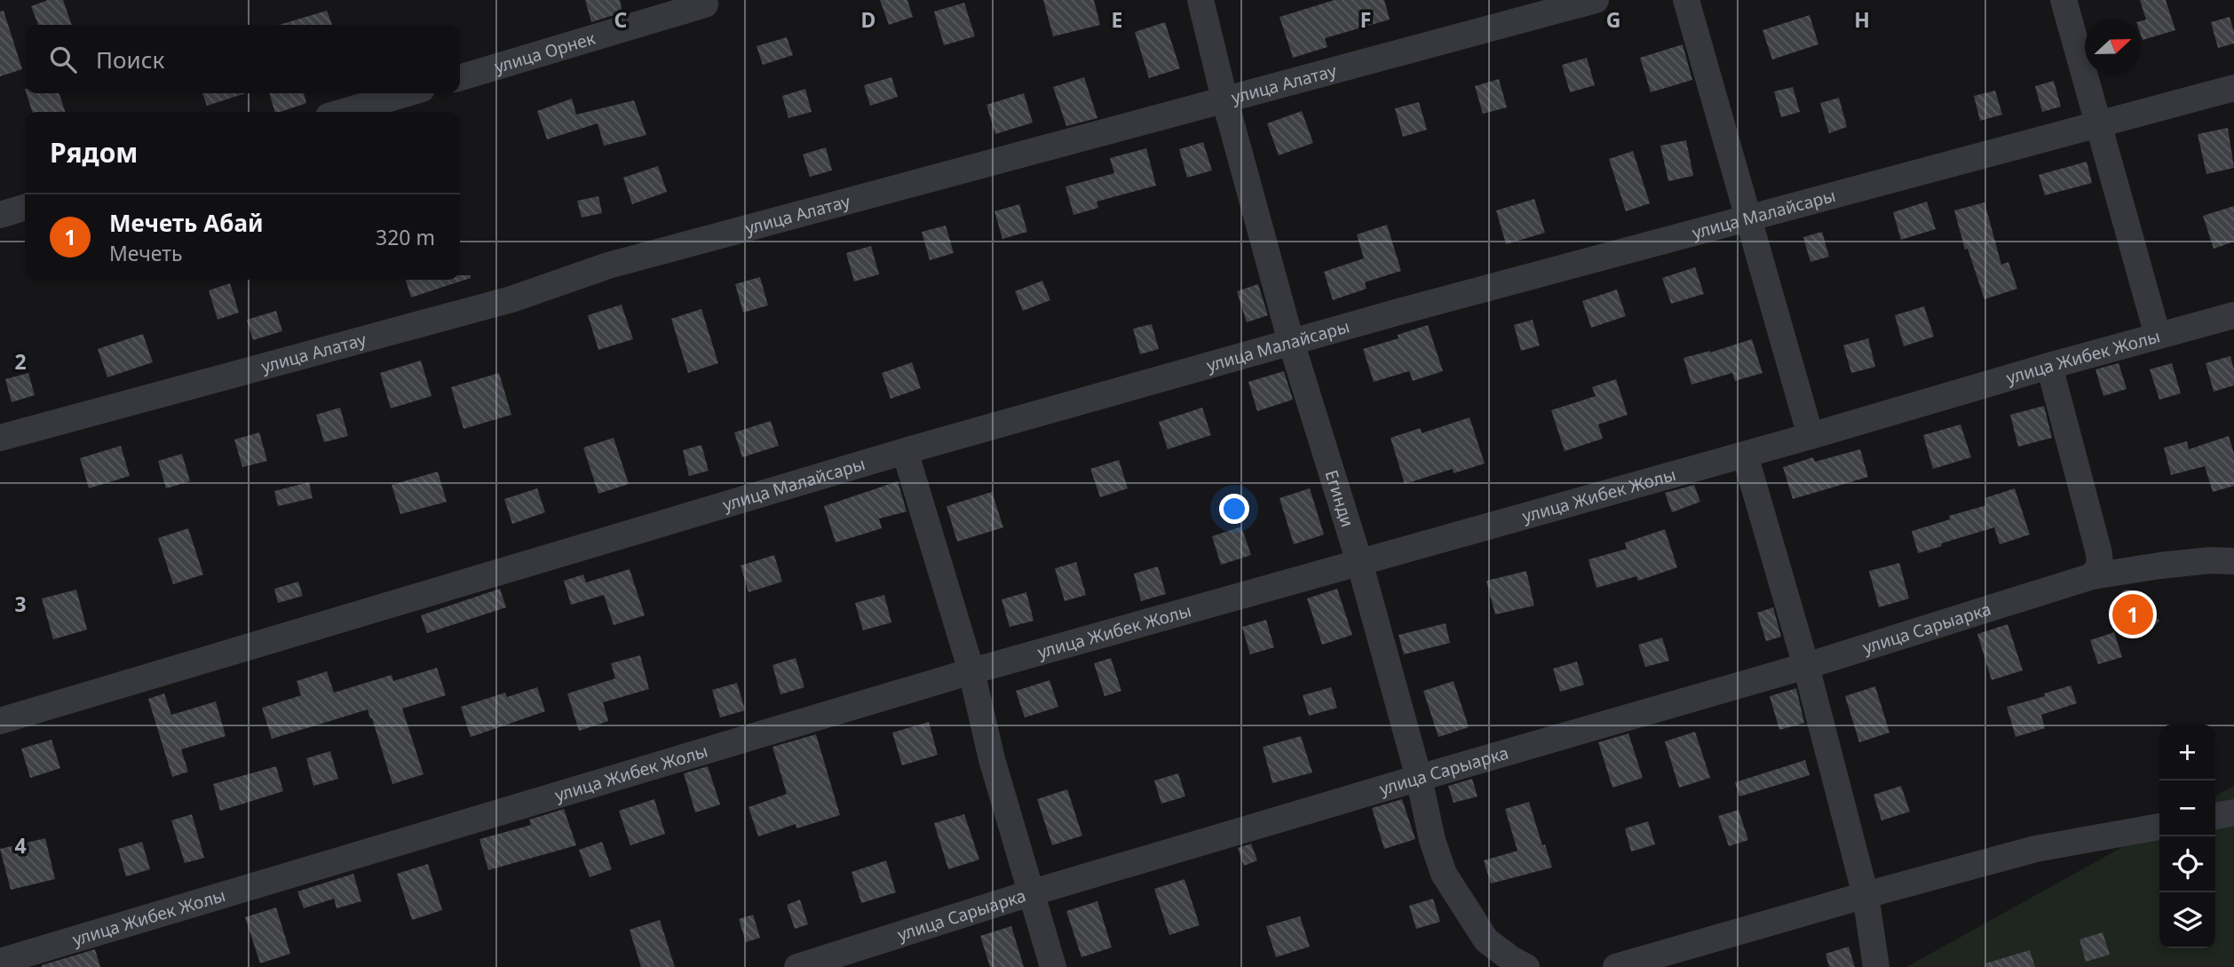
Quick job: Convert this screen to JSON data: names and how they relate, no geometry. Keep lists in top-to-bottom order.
{
  "streets": {
    "street": [
      "улица Орнек",
      "улица Алатау",
      "улица Малайсары",
      "улица Жибек Жолы",
      "Егинди",
      "улица Сарыарка"
    ]
  },
  "crossings": [
    ["улица Алатау", "Егинди"],
    ["улица Малайсары", "Егинди"],
    ["улица Жибек Жолы", "Егинди"],
    ["Егинди", "улица Сарыарка"]
  ],
  "north": "right",
  "page": {
    "search": "Поиск",
    "heading": "Рядом",
    "list": [
      {
        "mark": "1",
        "name": "Мечеть Абай",
        "note": "Мечеть",
        "value": "320 m"
      }
    ],
    "pins": "1",
    "map_buttons": ["+", "−"]
  },
  "grid": {
    "columns": [
      "C",
      "D",
      "E",
      "F",
      "G",
      "H"
    ],
    "rows": ["2", "3", "4"]
  }
}
